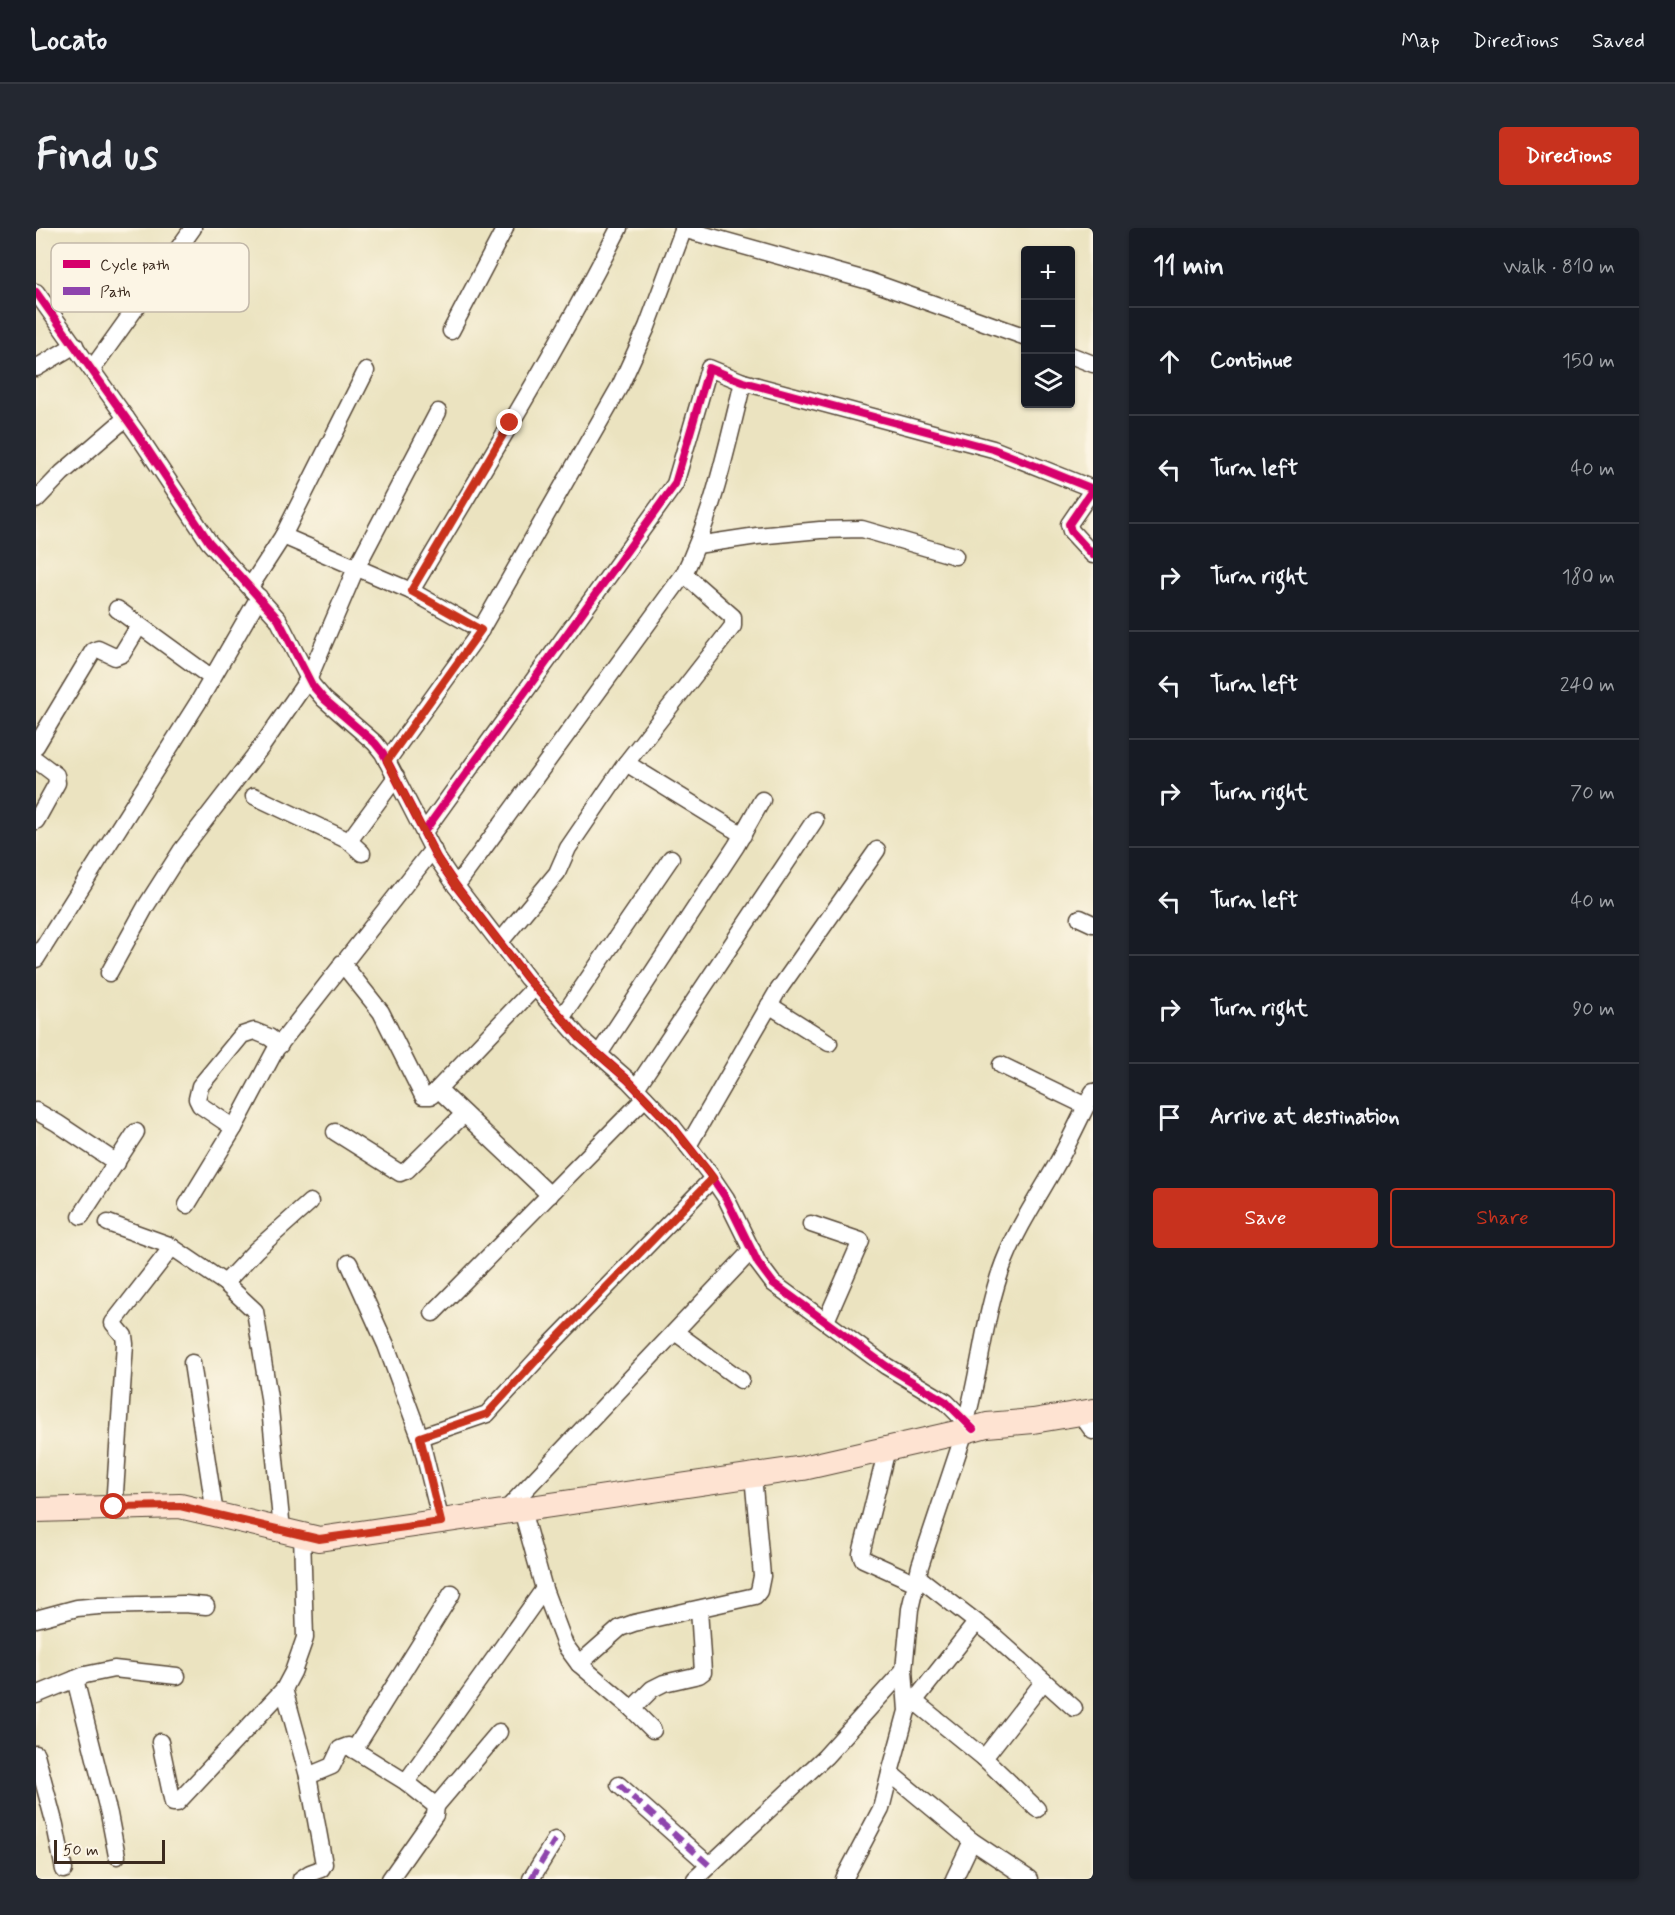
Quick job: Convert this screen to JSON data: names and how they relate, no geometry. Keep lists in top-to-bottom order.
{
  "legend": ["Cycle path", "Path"],
  "scale_bar": "50 m",
  "page": {
    "header": "Locato",
    "nav": ["Map", "Directions", "Saved"],
    "buttons": [
      "Directions",
      ["Save", "Share"]
    ],
    "title": "Find us",
    "heading": ["11 min", "Walk · 810 m"],
    "map_buttons": ["+", "−"],
    "list": [
      ["Continue", "150 m"],
      ["Turn left", "40 m"],
      ["Turn right", "180 m"],
      ["Turn left", "240 m"],
      ["Turn right", "70 m"],
      ["Turn left", "40 m"],
      ["Turn right", "90 m"],
      "Arrive at destination"
    ],
    "scale": "50 m"
  }
}
